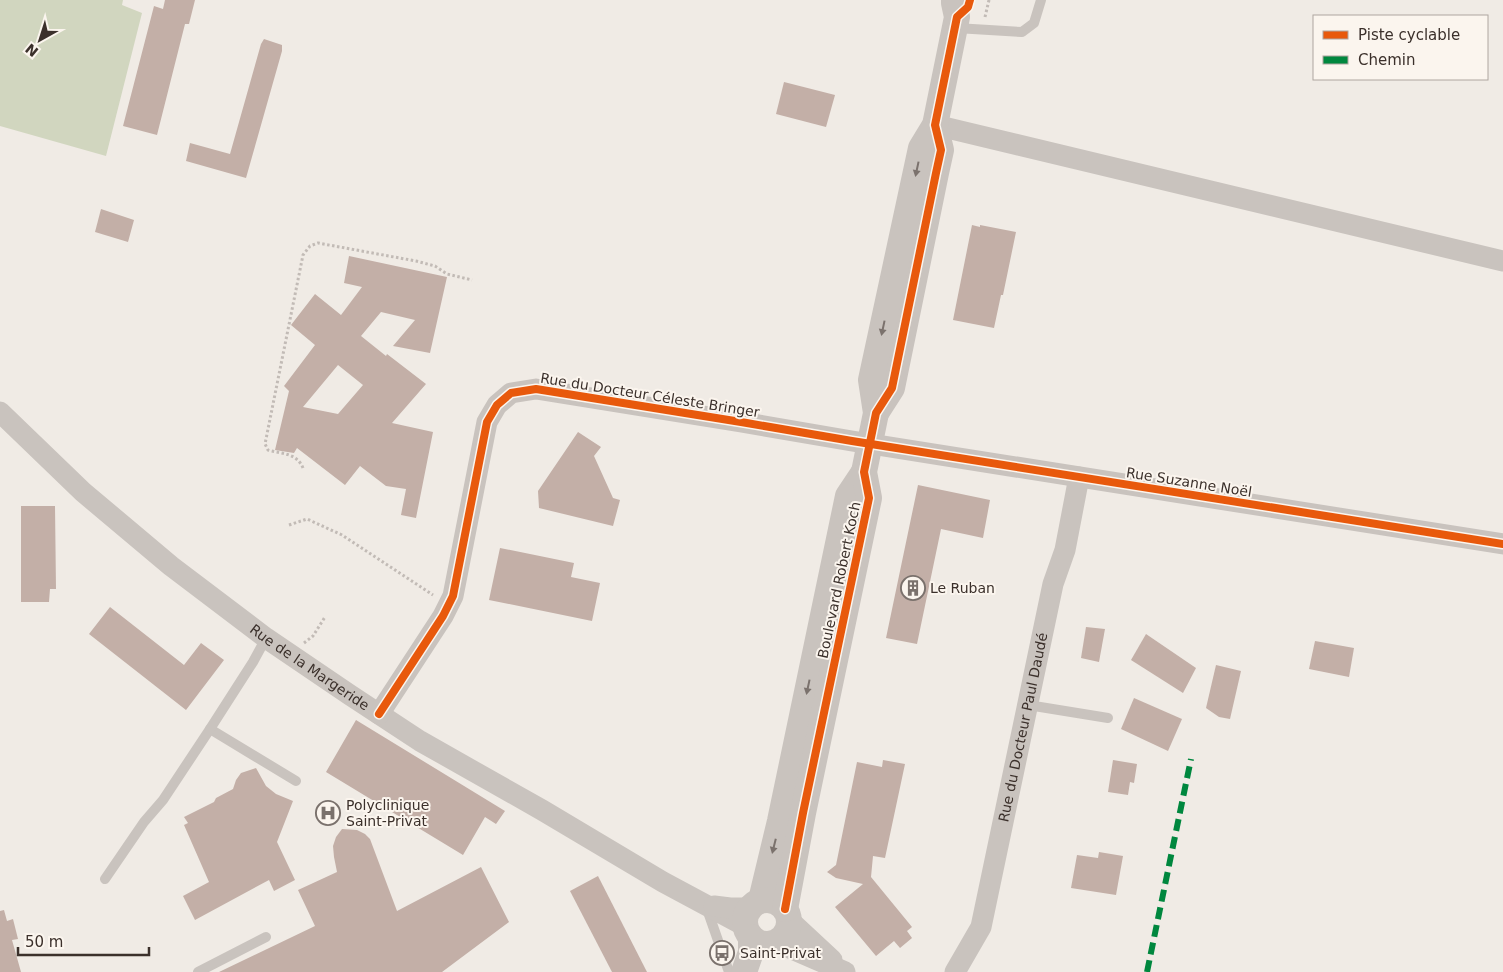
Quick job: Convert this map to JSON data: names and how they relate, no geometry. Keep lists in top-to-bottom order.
{
  "streets": {
    "street": [
      "Rue du Docteur Céleste Bringer",
      "Rue Suzanne Noël",
      "Boulevard Robert Koch",
      "Rue de la Margeride",
      "Rue du Docteur Paul Daudé"
    ]
  },
  "crossings": [
    ["Rue du Docteur Céleste Bringer", "Rue Suzanne Noël"],
    ["Rue du Docteur Céleste Bringer", "Boulevard Robert Koch"],
    ["Rue du Docteur Céleste Bringer", "Rue de la Margeride"],
    ["Rue Suzanne Noël", "Boulevard Robert Koch"],
    ["Rue Suzanne Noël", "Rue du Docteur Paul Daudé"],
    ["Boulevard Robert Koch", "Rue de la Margeride"]
  ],
  "places": {
    "building": ["Le Ruban"],
    "hospital": ["Polyclinique Saint-Privat"],
    "bus stop": ["Saint-Privat"]
  },
  "legend": ["Piste cyclable", "Chemin"],
  "scale_bar": "50 m",
  "north": "bottom left"
}
